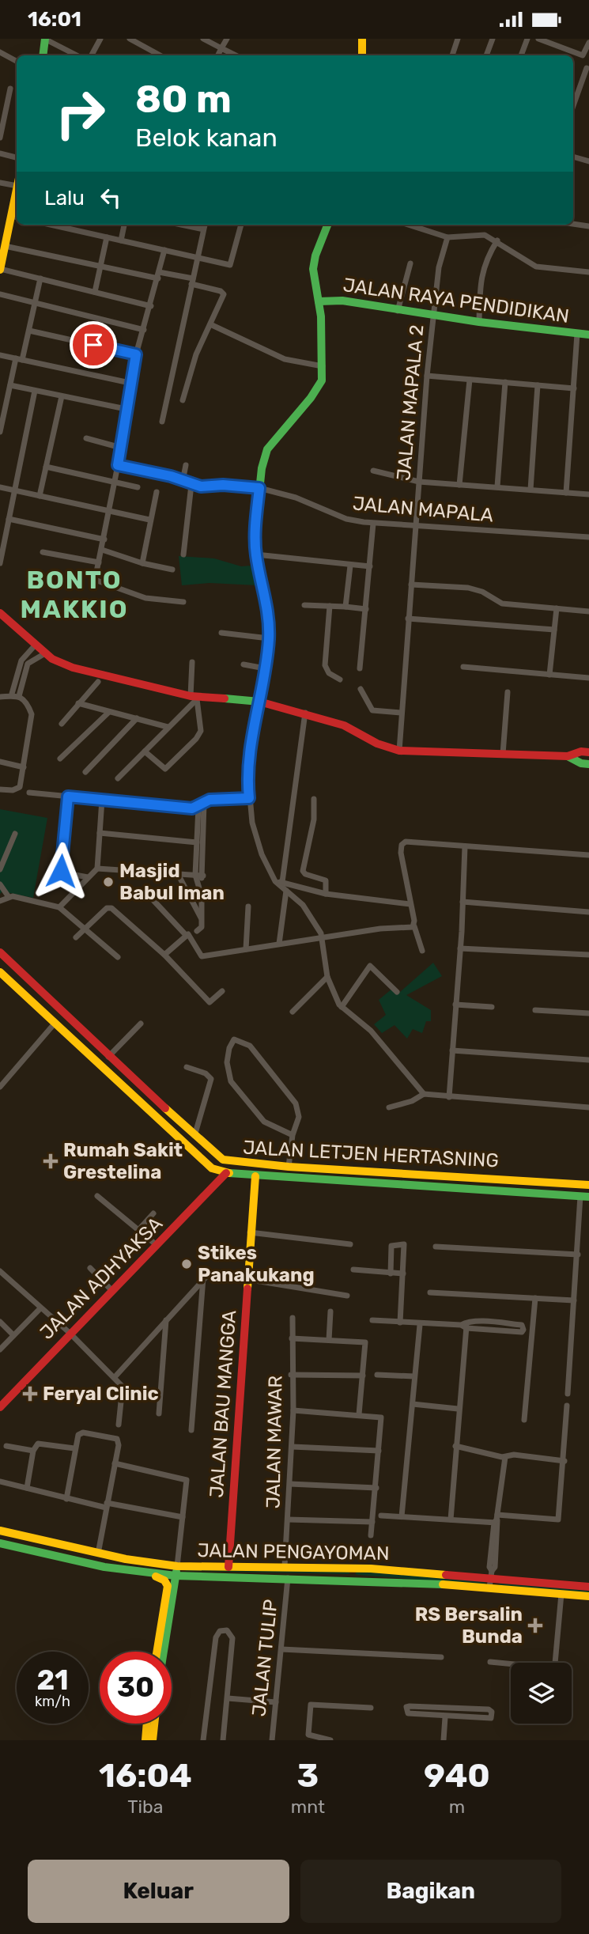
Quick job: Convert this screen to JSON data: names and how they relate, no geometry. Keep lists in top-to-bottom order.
{
  "streets": {
    "street": [
      "JALAN RAYA PENDIDIKAN",
      "JALAN MAPALA 2",
      "JALAN MAPALA",
      "JALAN LETJEN HERTASNING",
      "JALAN ADHYAKSA",
      "JALAN BAU MANGGA",
      "JALAN MAWAR",
      "JALAN PENGAYOMAN",
      "JALAN TULIP"
    ]
  },
  "crossings": [
    ["JALAN RAYA PENDIDIKAN", "JALAN MAPALA 2"],
    ["JALAN MAPALA 2", "JALAN MAPALA"],
    ["JALAN LETJEN HERTASNING", "JALAN ADHYAKSA"],
    ["JALAN LETJEN HERTASNING", "JALAN BAU MANGGA"],
    ["JALAN BAU MANGGA", "JALAN PENGAYOMAN"],
    ["JALAN MAWAR", "JALAN PENGAYOMAN"],
    ["JALAN PENGAYOMAN", "JALAN TULIP"]
  ],
  "districts": ["BONTO MAKKIO"],
  "places": {
    "other": ["Masjid Babul Iman", "Stikes Panakukang"],
    "health": ["Rumah Sakit Grestelina", "Feryal Clinic", "RS Bersalin Bunda"]
  },
  "page": {
    "status": "16:01",
    "turn": ["80 m", "Belok kanan"],
    "then": "Lalu",
    "speed": "21 km/h",
    "limit": "30",
    "eta": [
      "16:04",
      "Tiba",
      "3",
      "mnt",
      "940",
      "m"
    ],
    "buttons": ["Keluar", "Bagikan"]
  }
}
